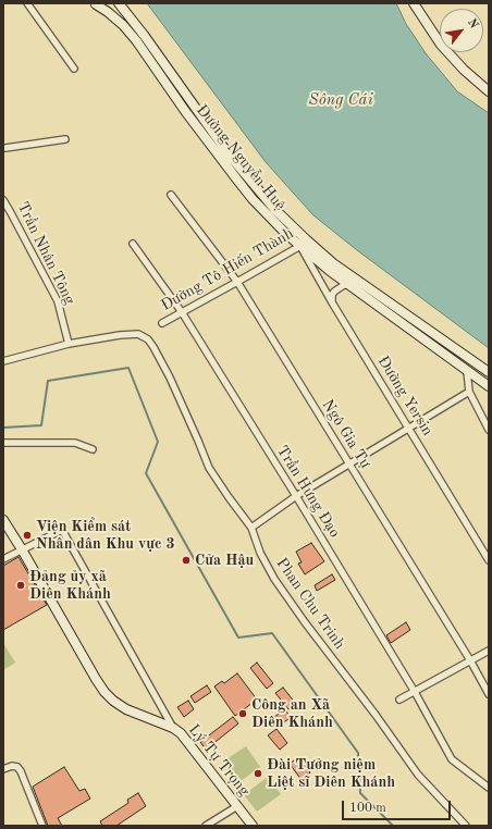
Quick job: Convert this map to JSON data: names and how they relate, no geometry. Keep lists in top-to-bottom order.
{
  "streets": {
    "main road": ["Đường Nguyễn Huệ", "Lý Tự Trọng"],
    "street": [
      "Trần Nhân Tông",
      "Đường Tô Hiến Thành",
      "Đường Yersin",
      "Ngô Gia Tự",
      "Trần Hưng Đạo",
      "Phan Chu Trinh"
    ]
  },
  "crossings": [
    ["Đường Nguyễn Huệ", "Đường Tô Hiến Thành"],
    ["Đường Nguyễn Huệ", "Đường Yersin"],
    ["Trần Nhân Tông", "Phan Chu Trinh"],
    ["Đường Tô Hiến Thành", "Đường Yersin"],
    ["Đường Tô Hiến Thành", "Ngô Gia Tự"],
    ["Đường Tô Hiến Thành", "Trần Hưng Đạo"]
  ],
  "water": ["Sông Cái"],
  "places": [
    "Viện Kiểm sát Nhân dân Khu vực 3",
    "Cửa Hậu",
    "Đảng ủy xã Diên Khánh",
    "Công an Xã Diên Khánh",
    "Đài Tưởng niệm Liệt sĩ Diên Khánh"
  ],
  "scale_bar": "100 m",
  "north": "top right"
}
